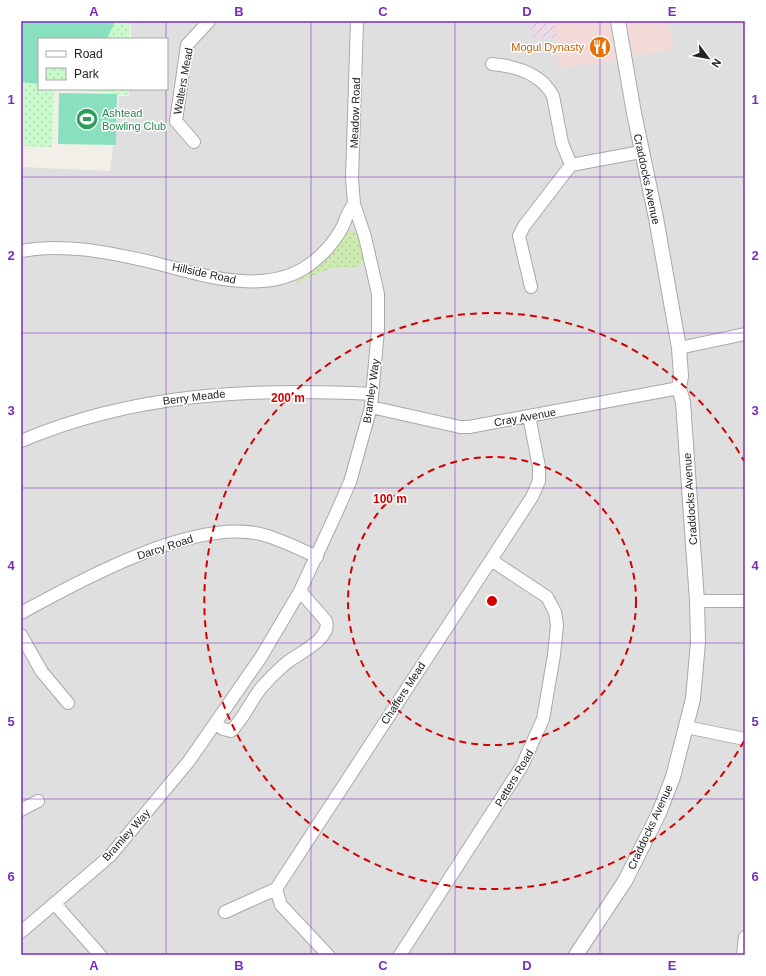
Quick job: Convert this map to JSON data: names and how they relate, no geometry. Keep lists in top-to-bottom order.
{
  "streets": {
    "street": [
      "Walters Mead",
      "Meadow Road",
      "Craddocks Avenue",
      "Hillside Road",
      "Bramley Way",
      "Berry Meade",
      "Cray Avenue",
      "Darcy Road",
      "Chaffers Mead",
      "Petters Road"
    ]
  },
  "crossings": [
    ["Meadow Road", "Hillside Road"],
    ["Meadow Road", "Bramley Way"],
    ["Craddocks Avenue", "Cray Avenue"],
    ["Hillside Road", "Bramley Way"],
    ["Bramley Way", "Berry Meade"],
    ["Bramley Way", "Cray Avenue"],
    ["Bramley Way", "Darcy Road"],
    ["Cray Avenue", "Chaffers Mead"],
    ["Chaffers Mead", "Petters Road"]
  ],
  "places": {
    "restaurant": ["Mogul Dynasty"],
    "sports": ["Ashtead Bowling Club"]
  },
  "legend": ["Road", "Park"],
  "north": "bottom right",
  "grid": {
    "columns": [
      "A",
      "B",
      "C",
      "D",
      "E"
    ],
    "rows": [
      "1",
      "2",
      "3",
      "4",
      "5",
      "6"
    ]
  },
  "rings": ["200 m", "100 m"]
}
